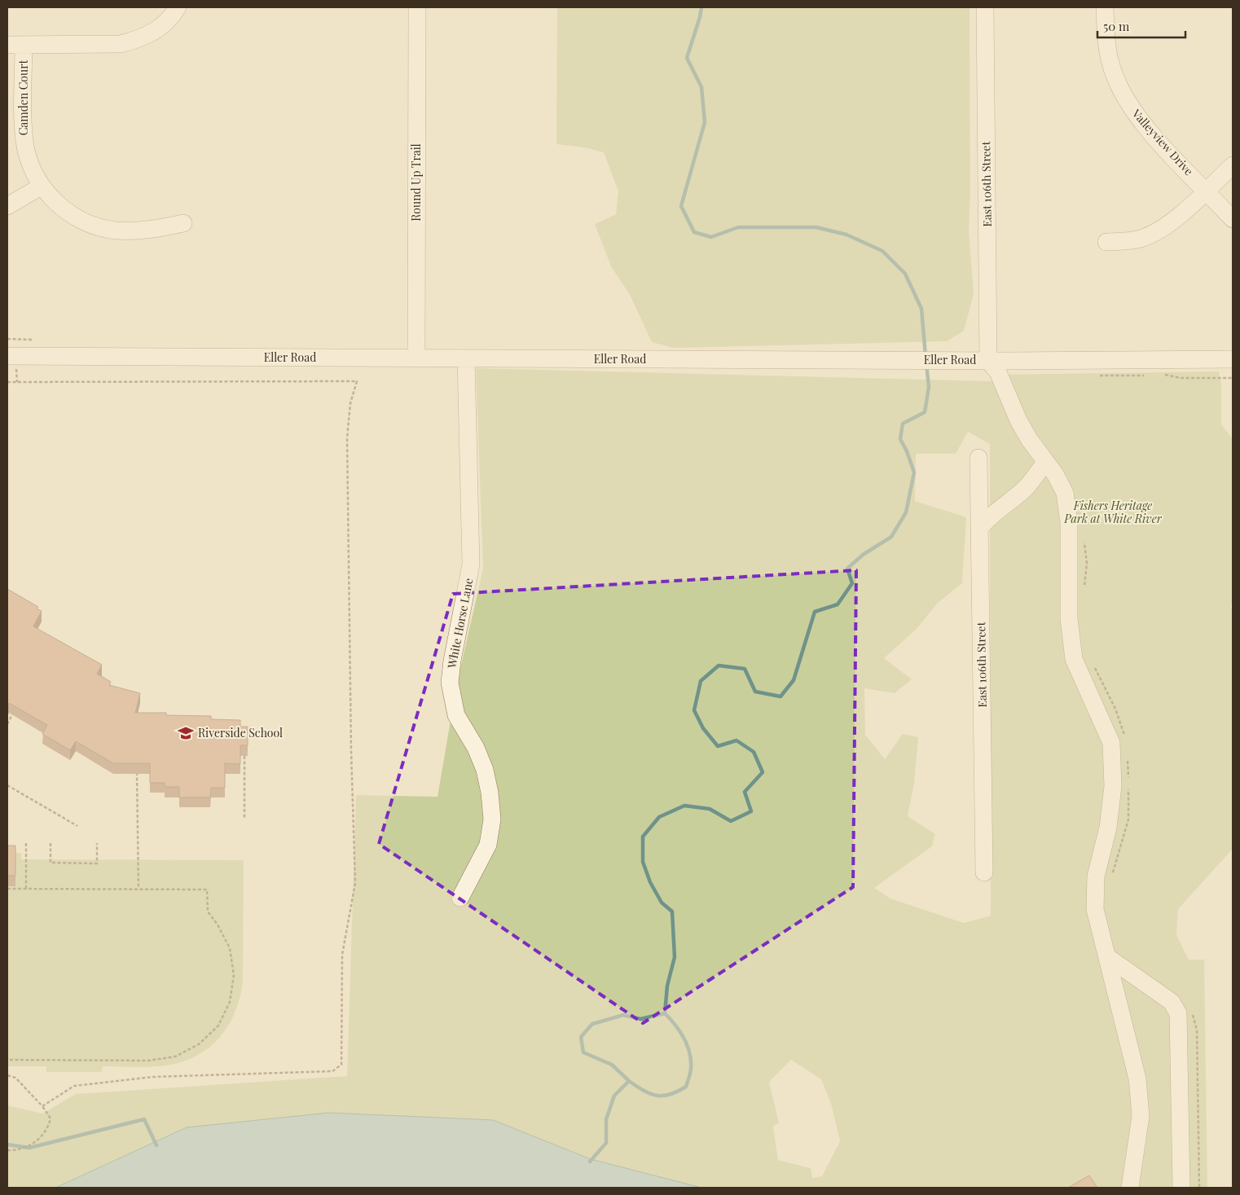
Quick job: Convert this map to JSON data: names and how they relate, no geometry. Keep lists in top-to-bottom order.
{
  "streets": {
    "street": [
      "Camden Court",
      "Valleyview Drive",
      "Round Up Trail",
      "East 106th Street",
      "Eller Road",
      "White Horse Lane"
    ]
  },
  "crossings": [
    ["Round Up Trail", "Eller Road"],
    ["East 106th Street", "Eller Road"],
    ["Eller Road", "White Horse Lane"]
  ],
  "parks": ["Fishers Heritage Park at White River"],
  "places": {
    "school or university": ["Riverside School"]
  },
  "scale_bar": "50 m"
}
